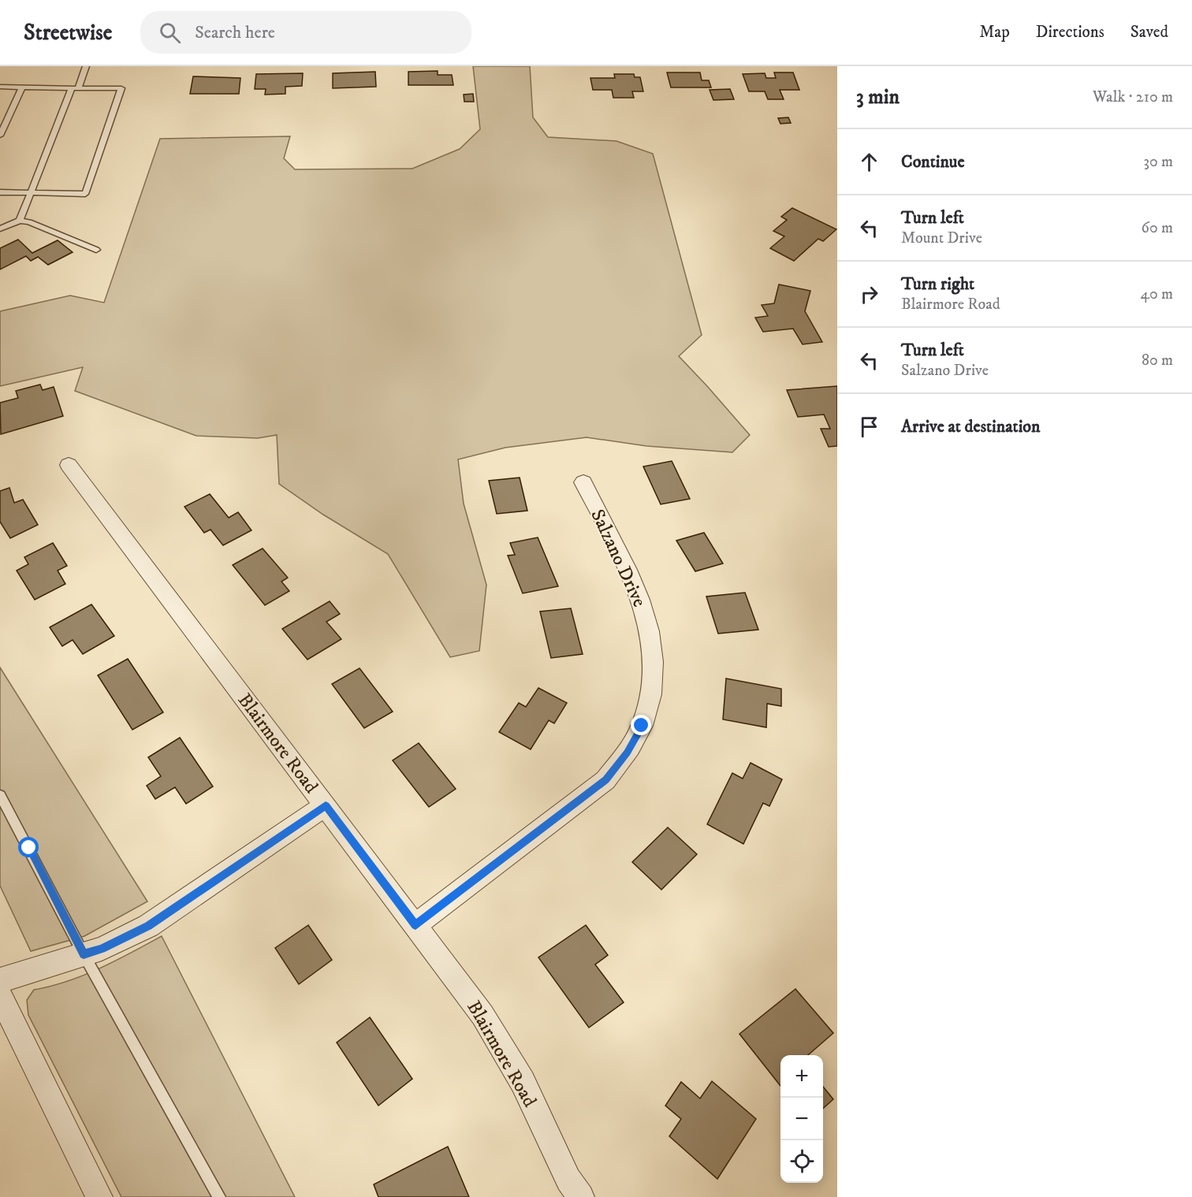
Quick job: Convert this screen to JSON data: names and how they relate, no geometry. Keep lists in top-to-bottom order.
{
  "streets": {
    "street": ["Salzano Drive", "Blairmore Road"]
  },
  "crossings": [
    ["Salzano Drive", "Blairmore Road"]
  ],
  "page": {
    "header": "Streetwise",
    "search": "Search here",
    "nav": ["Map", "Directions", "Saved"],
    "heading": ["3 min", "Walk · 210 m"],
    "list": [
      ["Continue", "30 m"],
      ["Turn left", "Mount Drive", "60 m"],
      ["Turn right", "Blairmore Road", "40 m"],
      ["Turn left", "Salzano Drive", "80 m"],
      "Arrive at destination"
    ],
    "map_buttons": ["+", "−"]
  }
}
